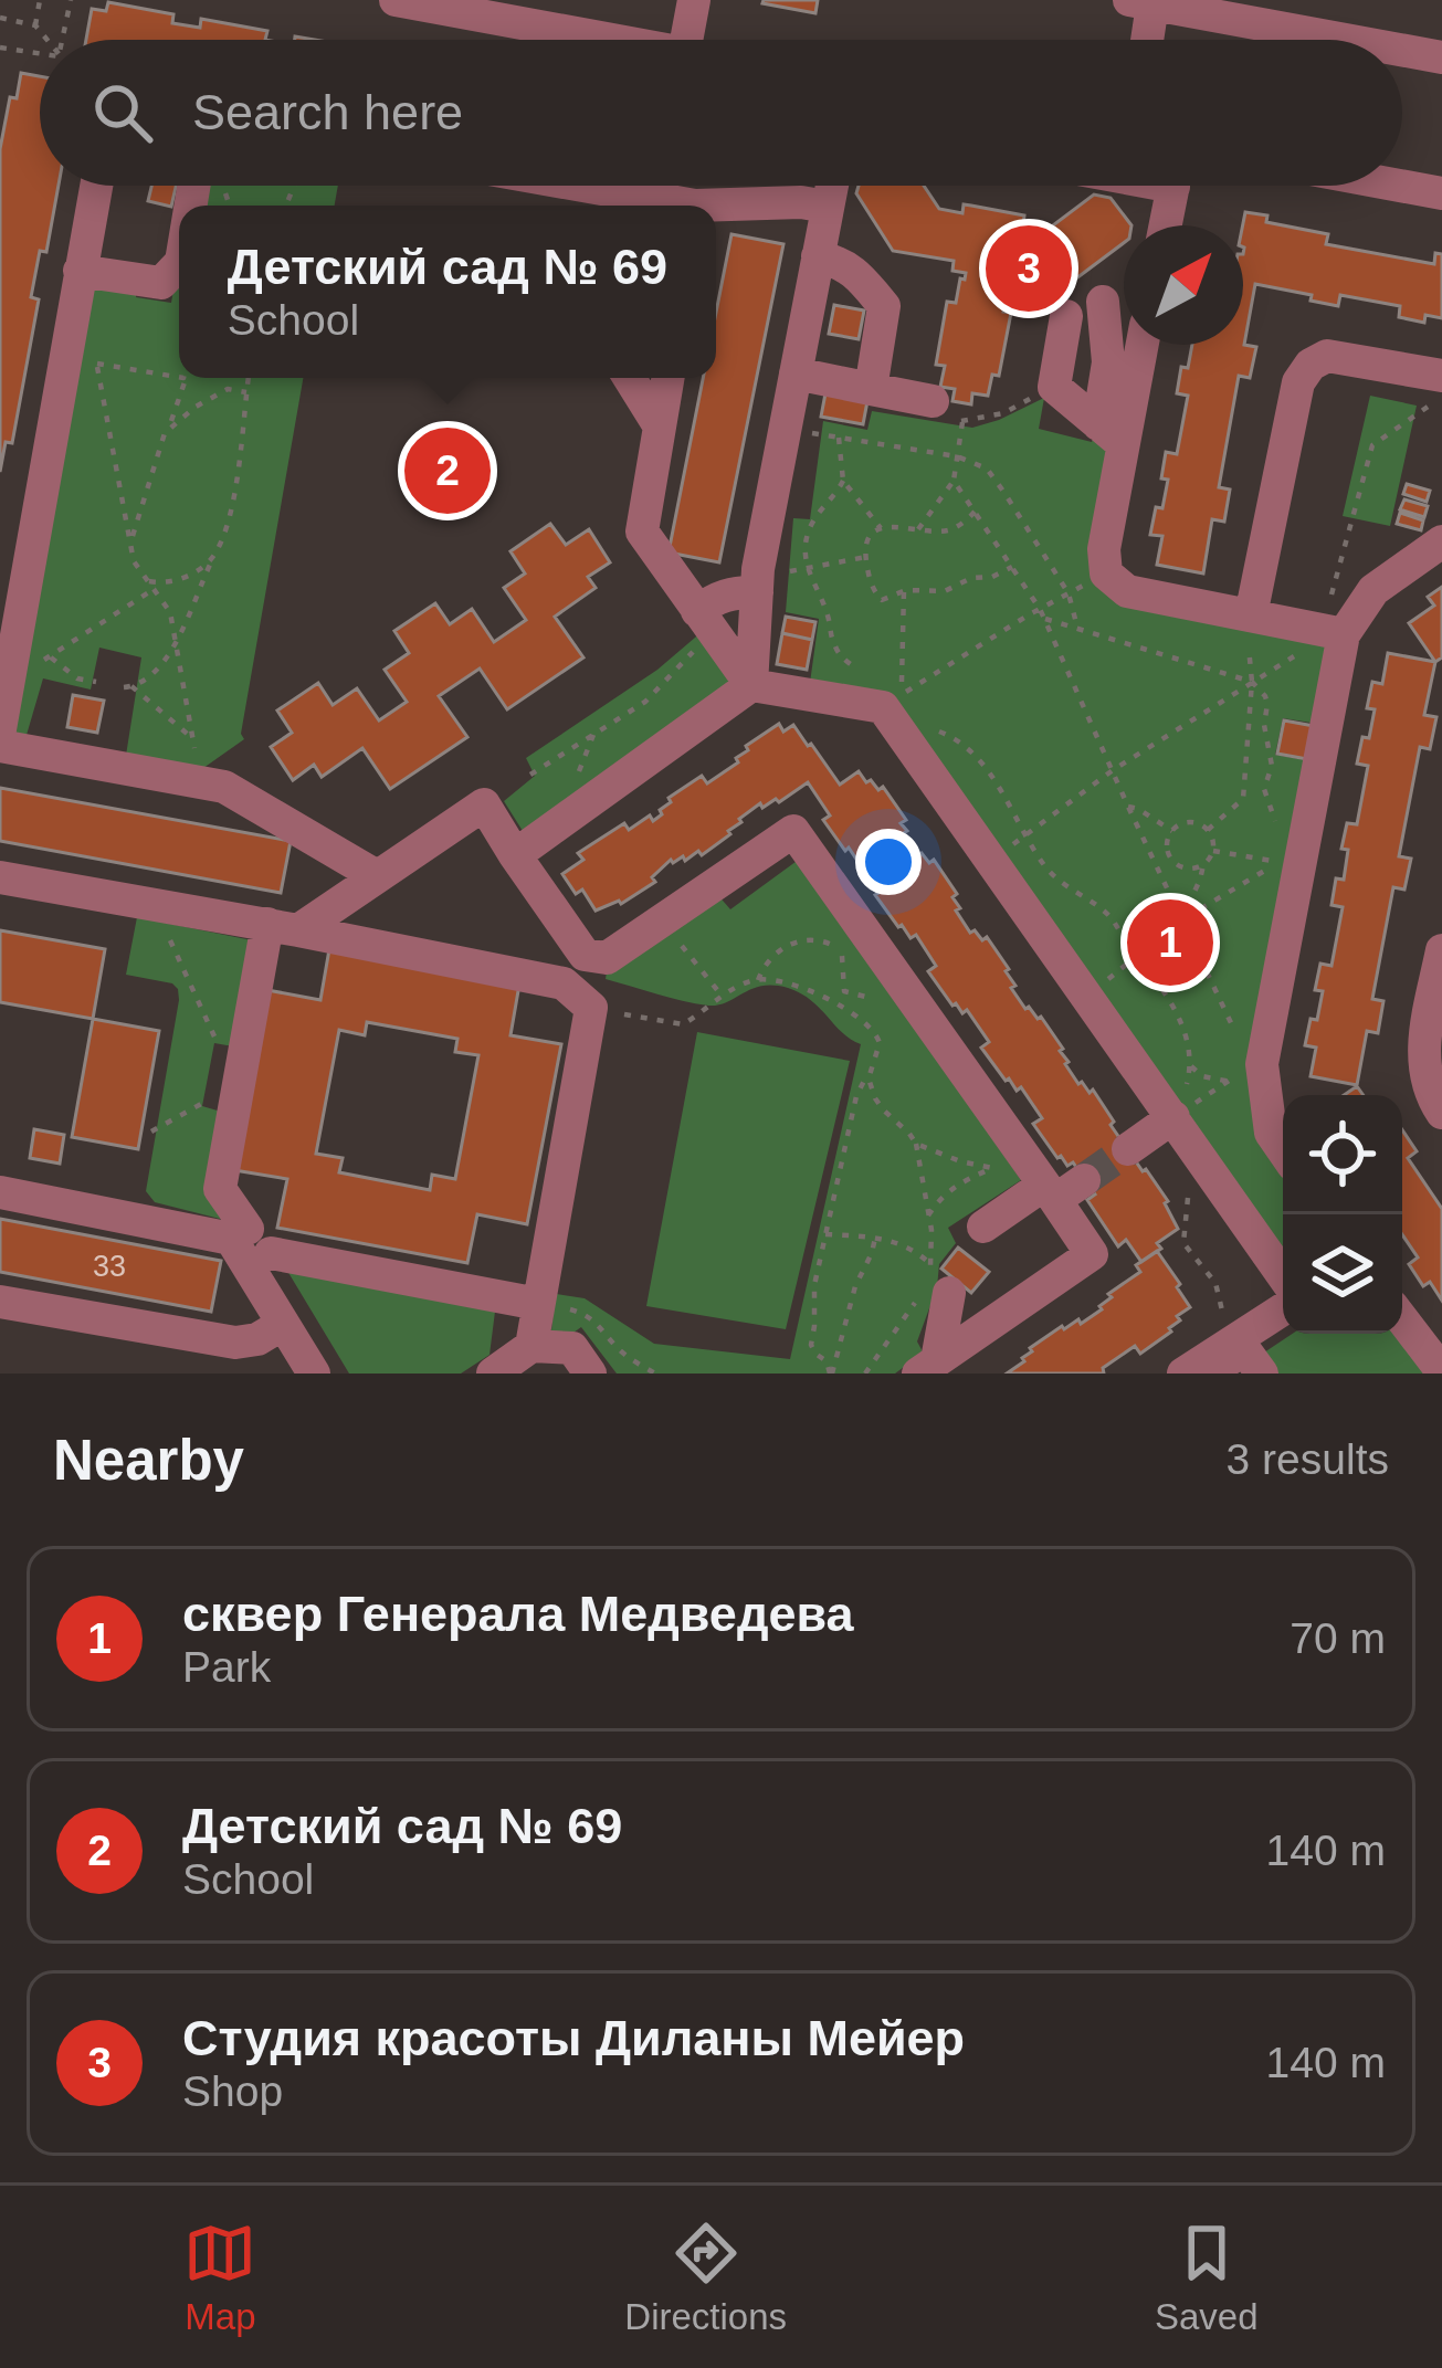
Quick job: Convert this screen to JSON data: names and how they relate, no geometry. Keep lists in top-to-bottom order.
{
  "house_numbers": ["33"],
  "north": "top right",
  "page": {
    "search": "Search here",
    "popup": ["Детский сад № 69", "School"],
    "pins": ["3", "2", "1"],
    "heading": ["Nearby", "3 results"],
    "list": [
      {
        "mark": "1",
        "name": "сквер Генерала Медведева",
        "note": "Park",
        "value": "70 m"
      },
      {
        "mark": "2",
        "name": "Детский сад № 69",
        "note": "School",
        "value": "140 m"
      },
      {
        "mark": "3",
        "name": "Студия красоты Диланы Мейер",
        "note": "Shop",
        "value": "140 m"
      }
    ],
    "nav": ["Map", "Directions", "Saved"]
  }
}
